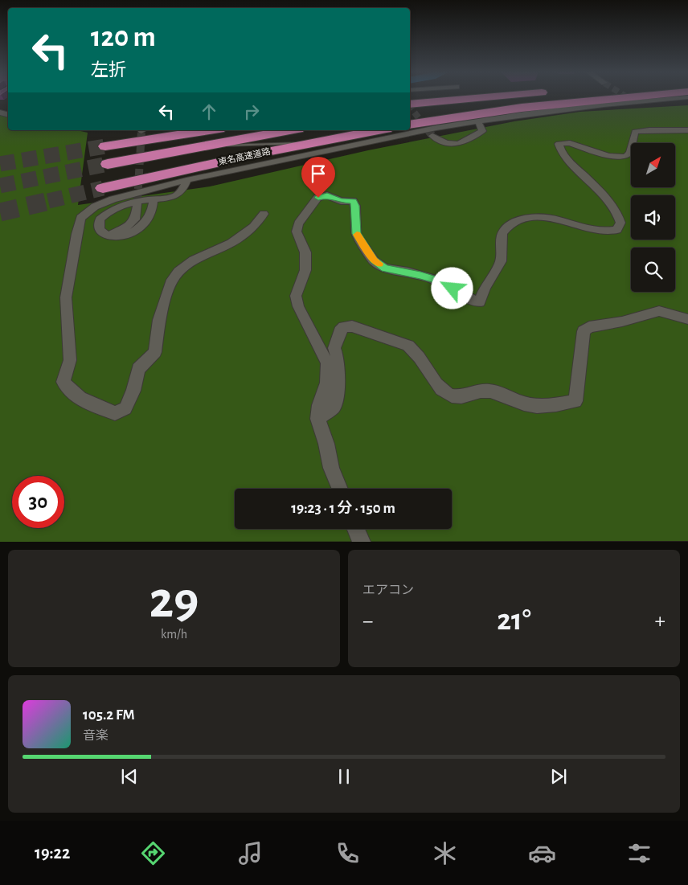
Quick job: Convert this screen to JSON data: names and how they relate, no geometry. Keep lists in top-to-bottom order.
{
  "streets": {
    "highway": ["東名高速道路"]
  },
  "north": "top right",
  "page": {
    "turn": ["120 m", "左折"],
    "limit": "30",
    "trip": "19:23 · 1 分 · 150 m",
    "tile": [
      ["29", "km/h"],
      "エアコン"
    ],
    "heat": ["−", "21°", "+"],
    "song": ["105.2 FM", "音楽"],
    "tabs": "19:22"
  }
}
